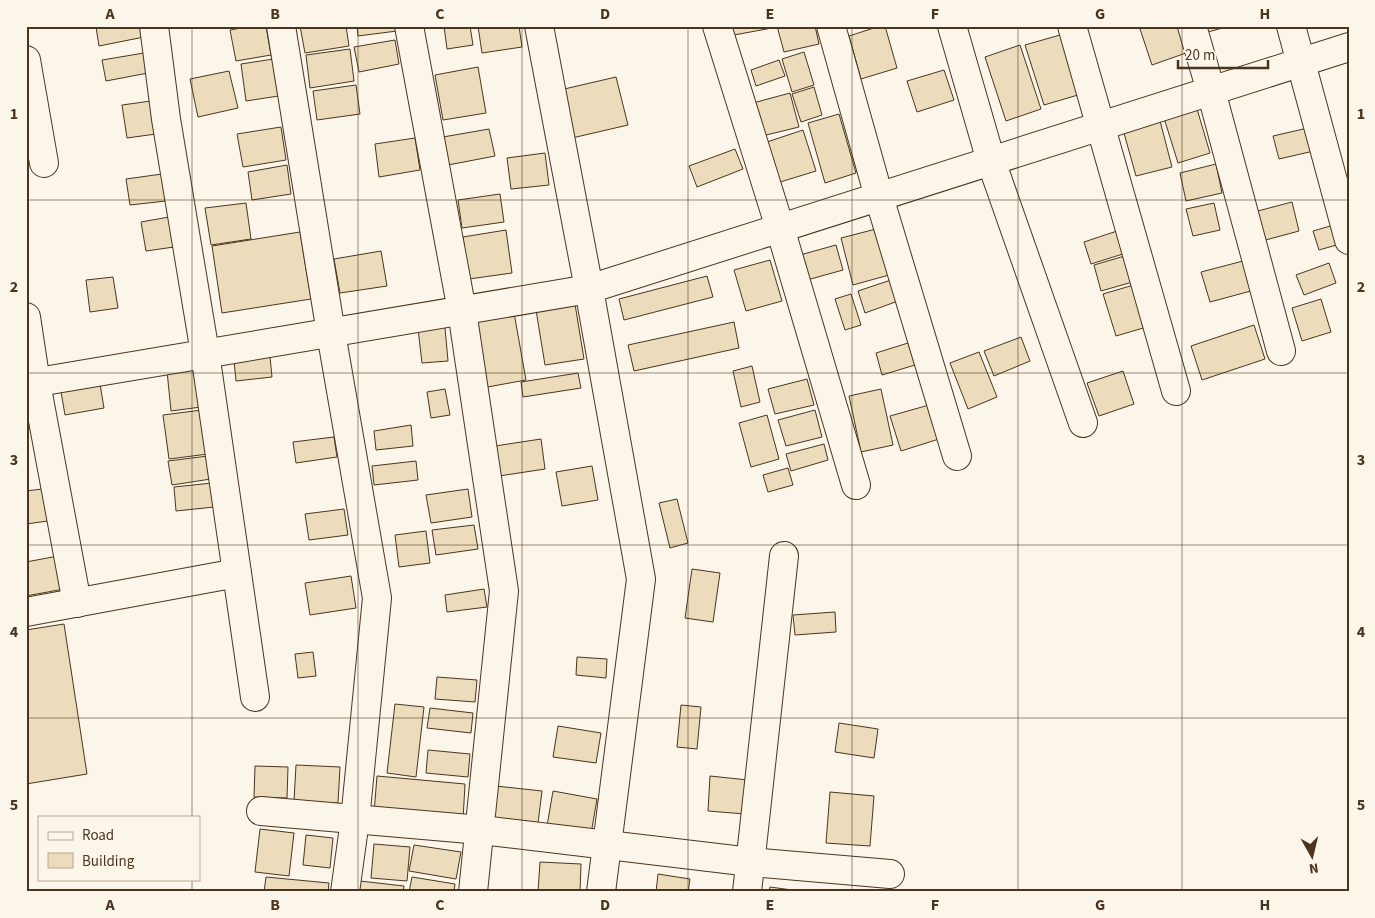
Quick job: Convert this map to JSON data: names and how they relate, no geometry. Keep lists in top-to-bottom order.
{
  "legend": ["Road", "Building"],
  "scale_bar": "20 m",
  "north": "bottom",
  "grid": {
    "columns": [
      "A",
      "B",
      "C",
      "D",
      "E",
      "F",
      "G",
      "H"
    ],
    "rows": [
      "1",
      "2",
      "3",
      "4",
      "5"
    ]
  }
}
